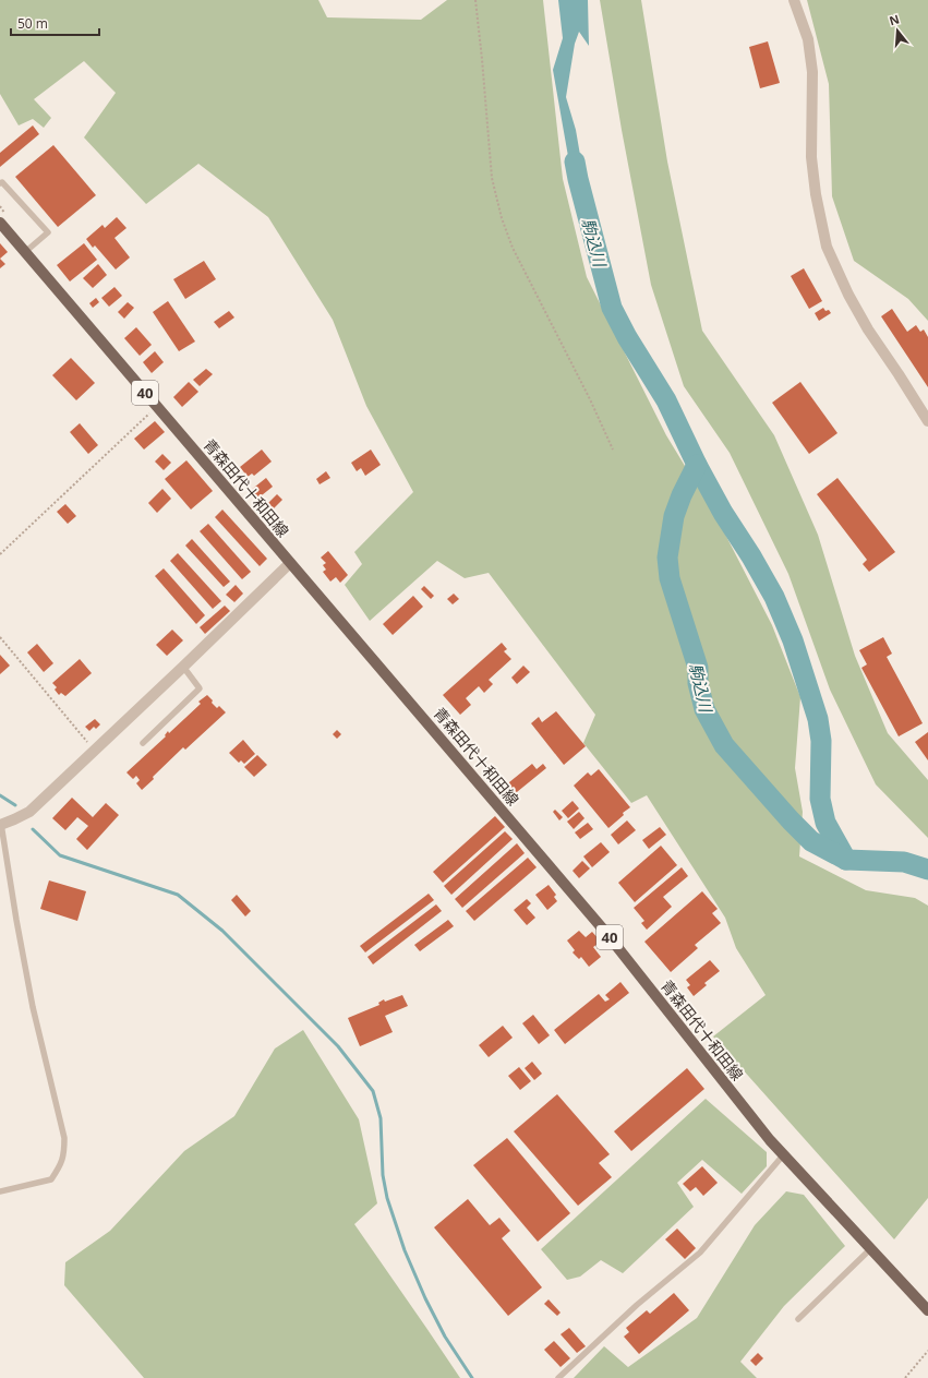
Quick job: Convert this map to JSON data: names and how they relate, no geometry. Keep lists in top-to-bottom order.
{
  "streets": {
    "main road": ["40", "青森田代十和田線"]
  },
  "water": ["駒込川"],
  "scale_bar": "50 m",
  "north": "top"
}
